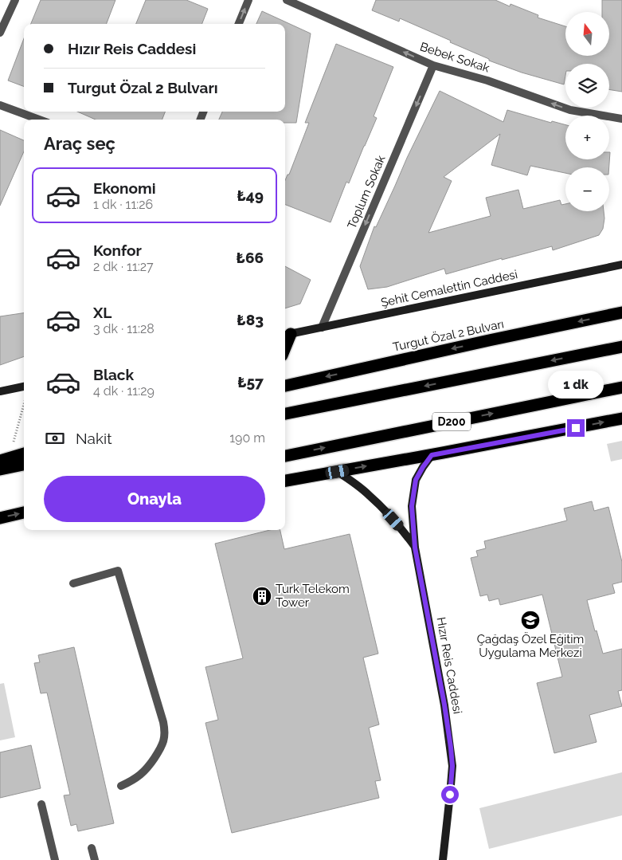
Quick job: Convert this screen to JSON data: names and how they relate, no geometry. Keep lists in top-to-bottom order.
{
  "streets": {
    "highway": ["Turgut Özal 2 Bulvarı", "D200"],
    "street": [
      "Bebek Sokak",
      "Toplum Sokak",
      "Şehit Cemalettin Caddesi",
      "Hızır Reis Caddesi"
    ]
  },
  "crossings": [
    ["Bebek Sokak", "Toplum Sokak"],
    ["Toplum Sokak", "Şehit Cemalettin Caddesi"]
  ],
  "one_way": ["Bebek Sokak", "Toplum Sokak"],
  "places": {
    "building": ["Turk Telekom Tower"],
    "school or university": ["Çağdaş Özel Eğitim Uygulama Merkezi"]
  },
  "north": "top",
  "page": {
    "map_buttons": ["+", "−"],
    "banner": ["Hızır Reis Caddesi", "Turgut Özal 2 Bulvarı"],
    "heading": "Araç seç",
    "list": [
      {
        "name": "Ekonomi",
        "note": "1 dk · 11:26",
        "value": "₺49"
      },
      {
        "name": "Konfor",
        "note": "2 dk · 11:27",
        "value": "₺66"
      },
      {
        "name": "XL",
        "note": "3 dk · 11:28",
        "value": "₺83"
      },
      {
        "name": "Black",
        "note": "4 dk · 11:29",
        "value": "₺57"
      }
    ],
    "bubble": "1 dk",
    "pay": ["Nakit", "190 m"],
    "buttons": "Onayla"
  }
}
